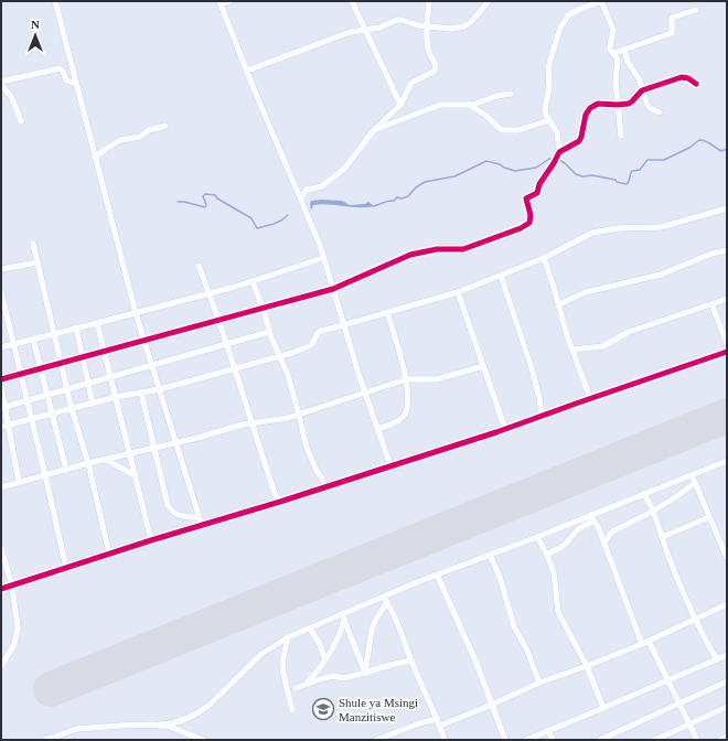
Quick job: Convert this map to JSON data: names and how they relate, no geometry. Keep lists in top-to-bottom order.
{
  "places": {
    "school or university": ["Shule ya Msingi Manzitiswe"]
  },
  "north": "top"
}
